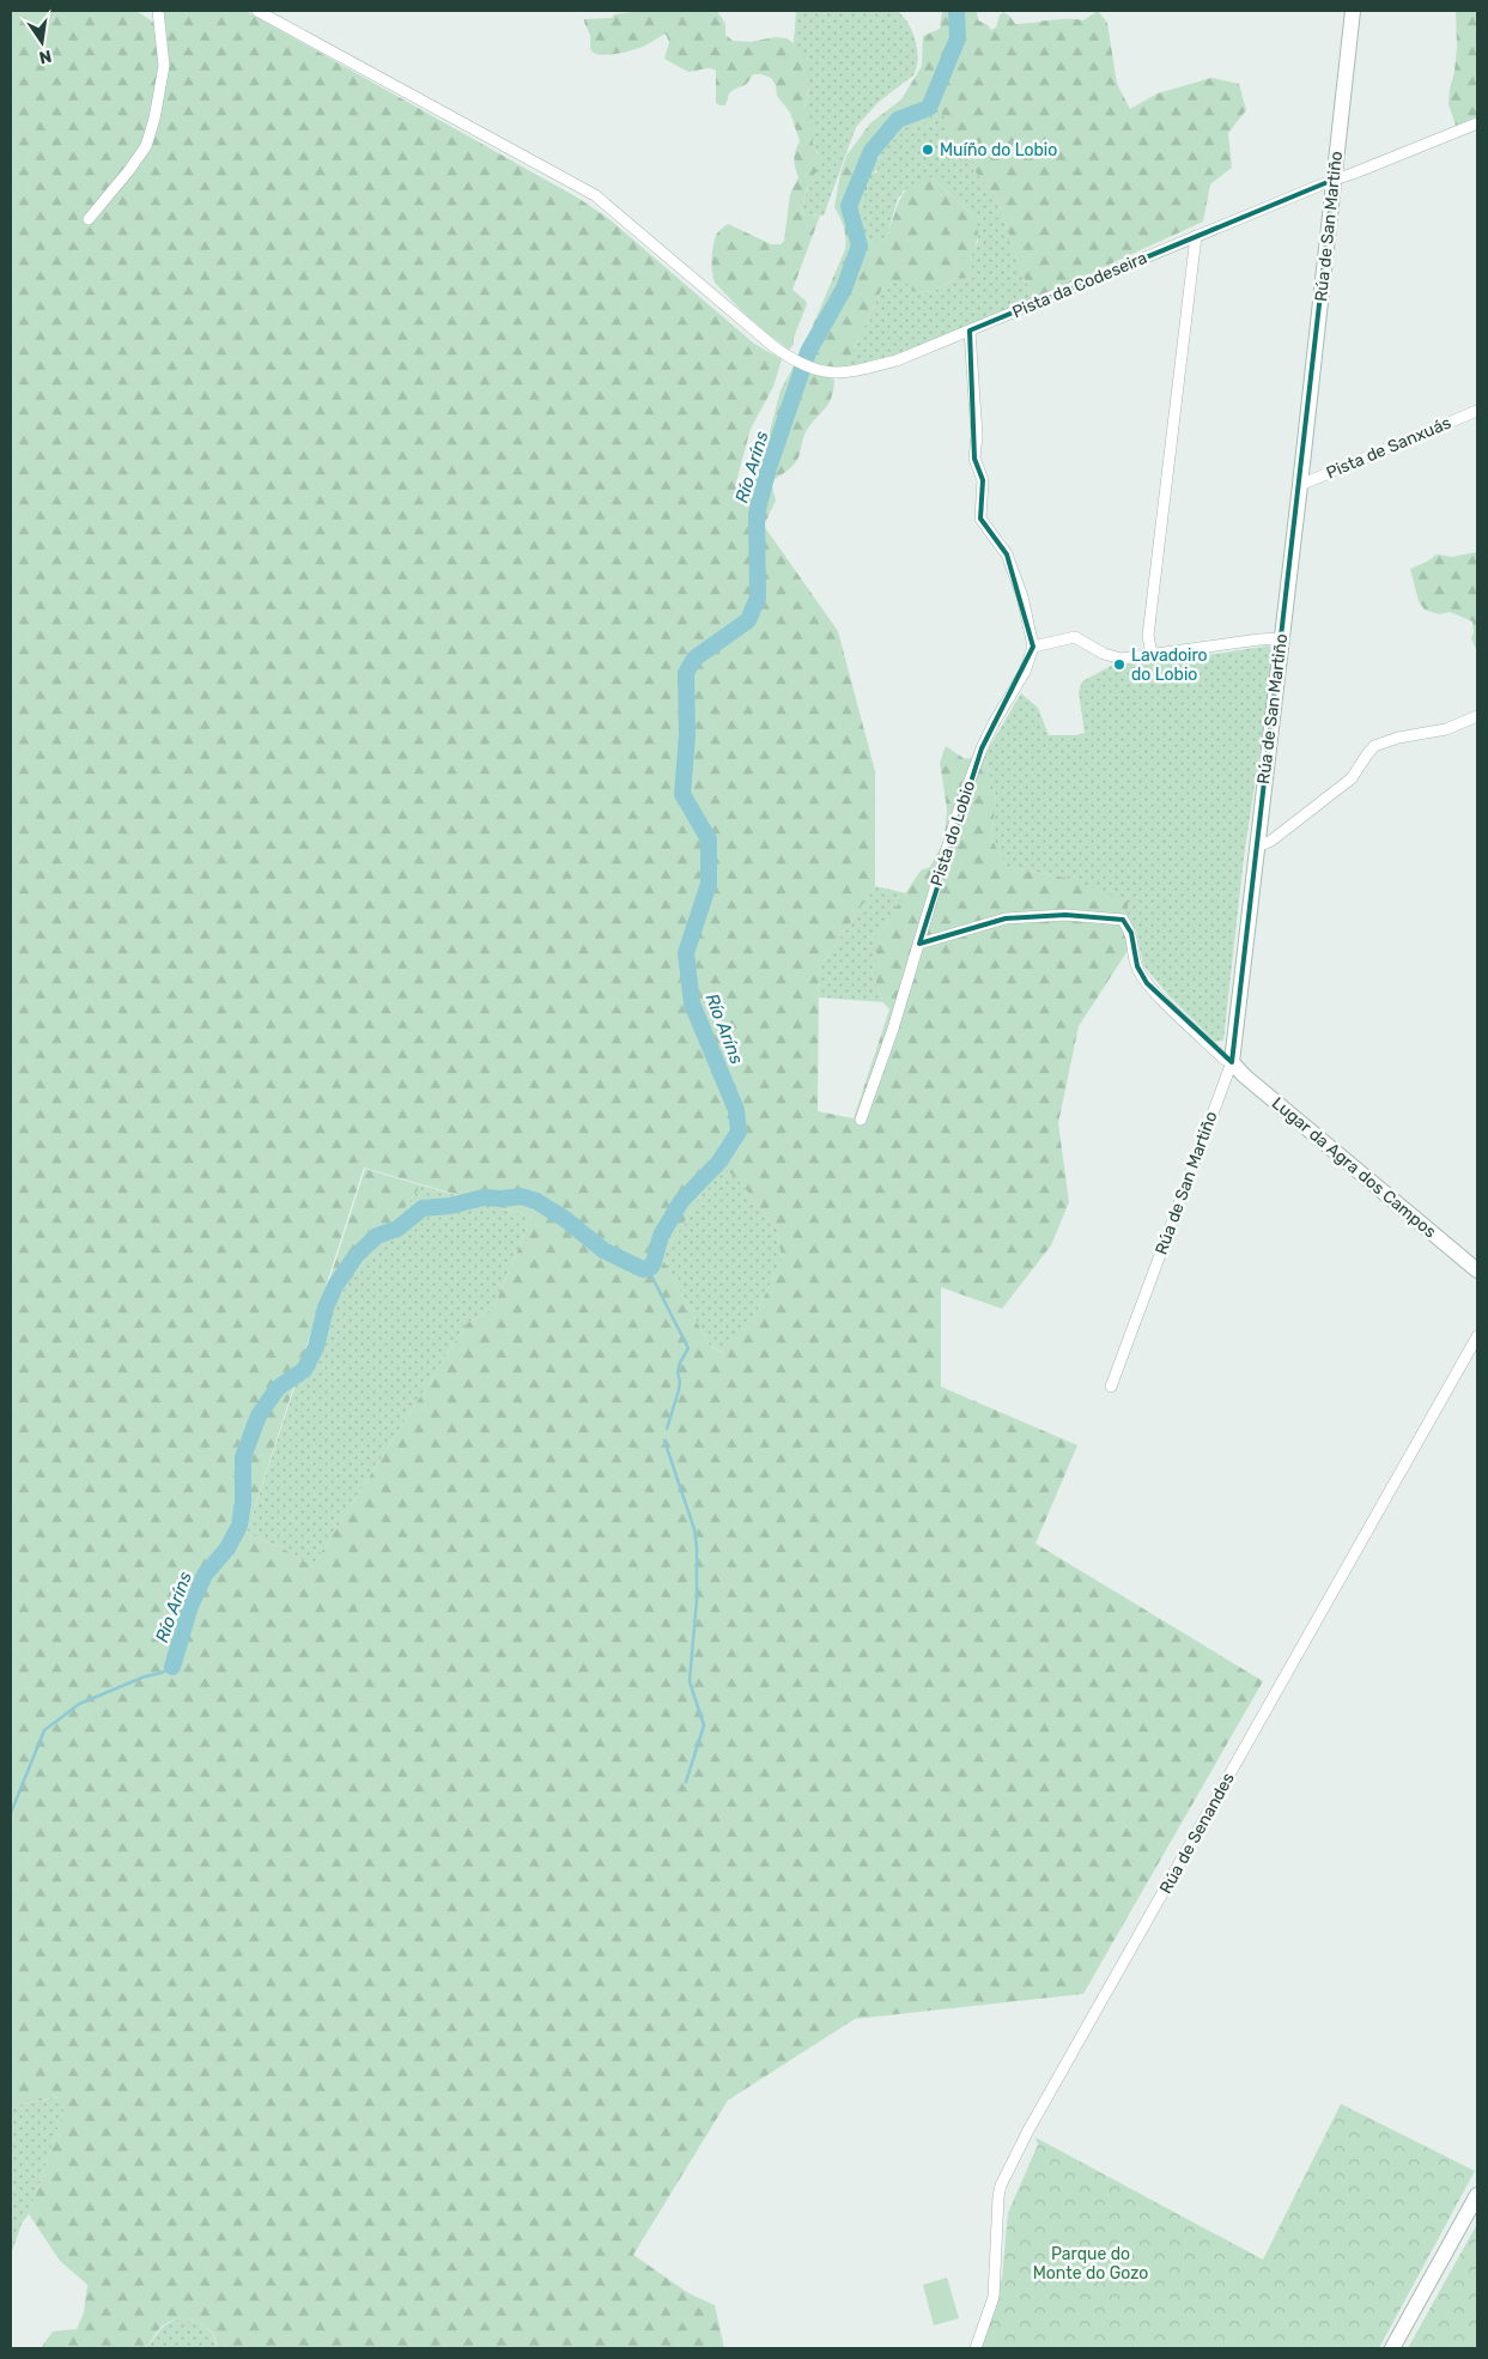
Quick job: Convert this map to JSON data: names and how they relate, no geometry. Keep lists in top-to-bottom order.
{
  "streets": {
    "street": [
      "Rúa de San Martiño",
      "Pista da Codeseira",
      "Pista de Sanxuás",
      "Pista do Lobio",
      "Lugar da Agra dos Campos",
      "Rúa de Senandes"
    ]
  },
  "crossings": [
    ["Rúa de San Martiño", "Pista da Codeseira"],
    ["Rúa de San Martiño", "Pista de Sanxuás"],
    ["Rúa de San Martiño", "Lugar da Agra dos Campos"]
  ],
  "water": ["Río Aríns"],
  "parks": ["Parque do Monte do Gozo"],
  "places": ["Muíño do Lobio", "Lavadoiro do Lobio"],
  "north": "bottom"
}
